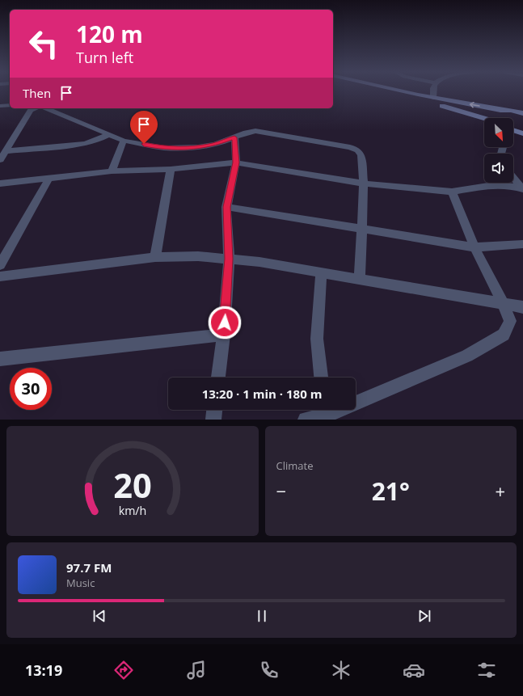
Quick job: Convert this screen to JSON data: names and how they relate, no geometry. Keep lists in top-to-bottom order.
{
  "north": "bottom right",
  "page": {
    "turn": ["120 m", "Turn left"],
    "then": "Then",
    "limit": "30",
    "trip": "13:20 · 1 min · 180 m",
    "tile": "Climate",
    "heat": ["−", "21°", "+"],
    "song": ["97.7 FM", "Music"],
    "tabs": "13:19",
    "gauge": ["20", "km/h"]
  }
}
